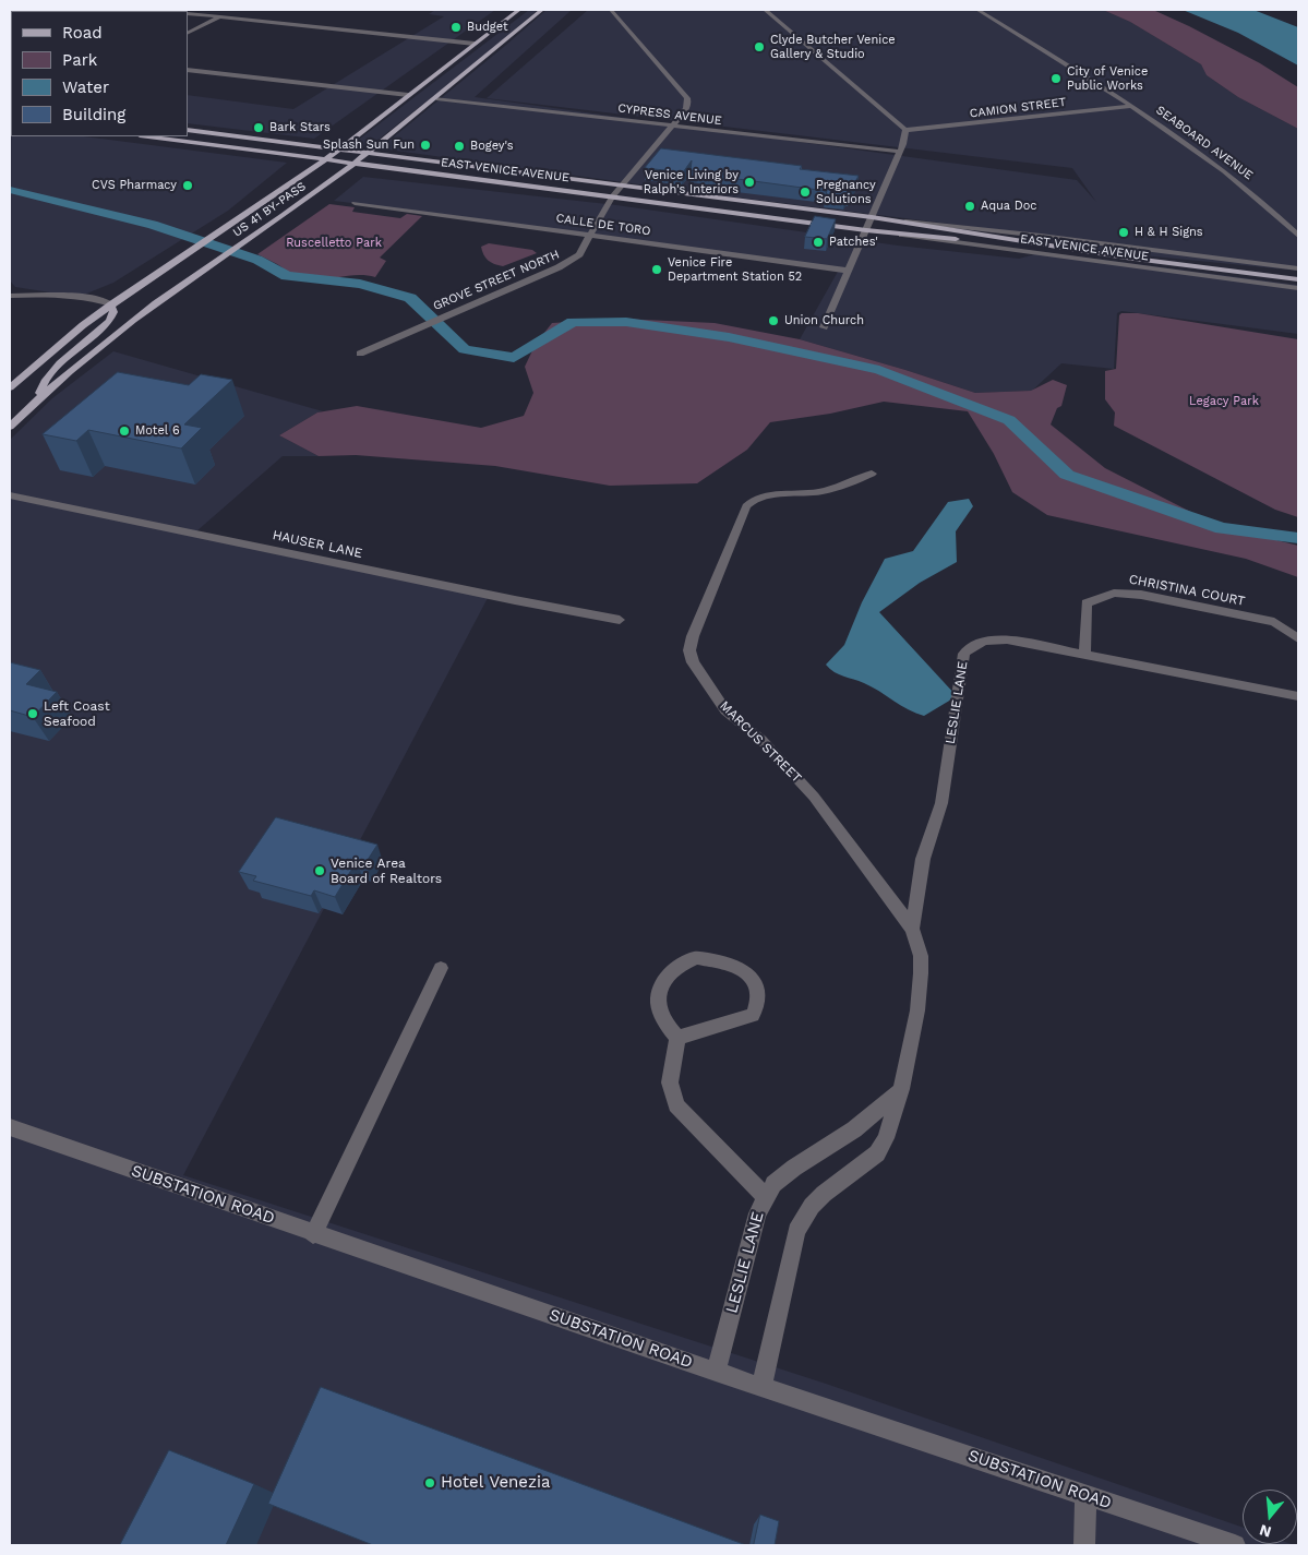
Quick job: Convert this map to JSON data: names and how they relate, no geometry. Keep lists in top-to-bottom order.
{
  "streets": {
    "main road": ["EAST VENICE AVENUE", "US 41 BY-PASS"],
    "street": [
      "CAMION STREET",
      "CYPRESS AVENUE",
      "SEABOARD AVENUE",
      "CALLE DE TORO",
      "GROVE STREET NORTH",
      "HAUSER LANE",
      "CHRISTINA COURT",
      "LESLIE LANE",
      "MARCUS STREET",
      "SUBSTATION ROAD"
    ]
  },
  "crossings": [
    ["CAMION STREET", "SEABOARD AVENUE"],
    ["CYPRESS AVENUE", "US 41 BY-PASS"],
    ["CYPRESS AVENUE", "GROVE STREET NORTH"],
    ["EAST VENICE AVENUE", "US 41 BY-PASS"],
    ["EAST VENICE AVENUE", "GROVE STREET NORTH"],
    ["CALLE DE TORO", "GROVE STREET NORTH"],
    ["CHRISTINA COURT", "LESLIE LANE"],
    ["LESLIE LANE", "MARCUS STREET"],
    ["LESLIE LANE", "SUBSTATION ROAD"]
  ],
  "parks": ["Ruscelletto Park", "Legacy Park"],
  "places": [
    "Budget",
    "Clyde Butcher Venice Gallery & Studio",
    "City of Venice Public Works",
    "Bark Stars",
    "Splash Sun Fun",
    "Bogey's",
    "Venice Living by Ralph's Interiors",
    "CVS Pharmacy",
    "Pregnancy Solutions",
    "Aqua Doc",
    "H & H Signs",
    "Patches'",
    "Venice Fire Department Station 52",
    "Union Church",
    "Motel 6",
    "Left Coast Seafood",
    "Venice Area Board of Realtors",
    "Hotel Venezia"
  ],
  "legend": [
    "Road",
    "Park",
    "Water",
    "Building"
  ],
  "north": "bottom"
}
